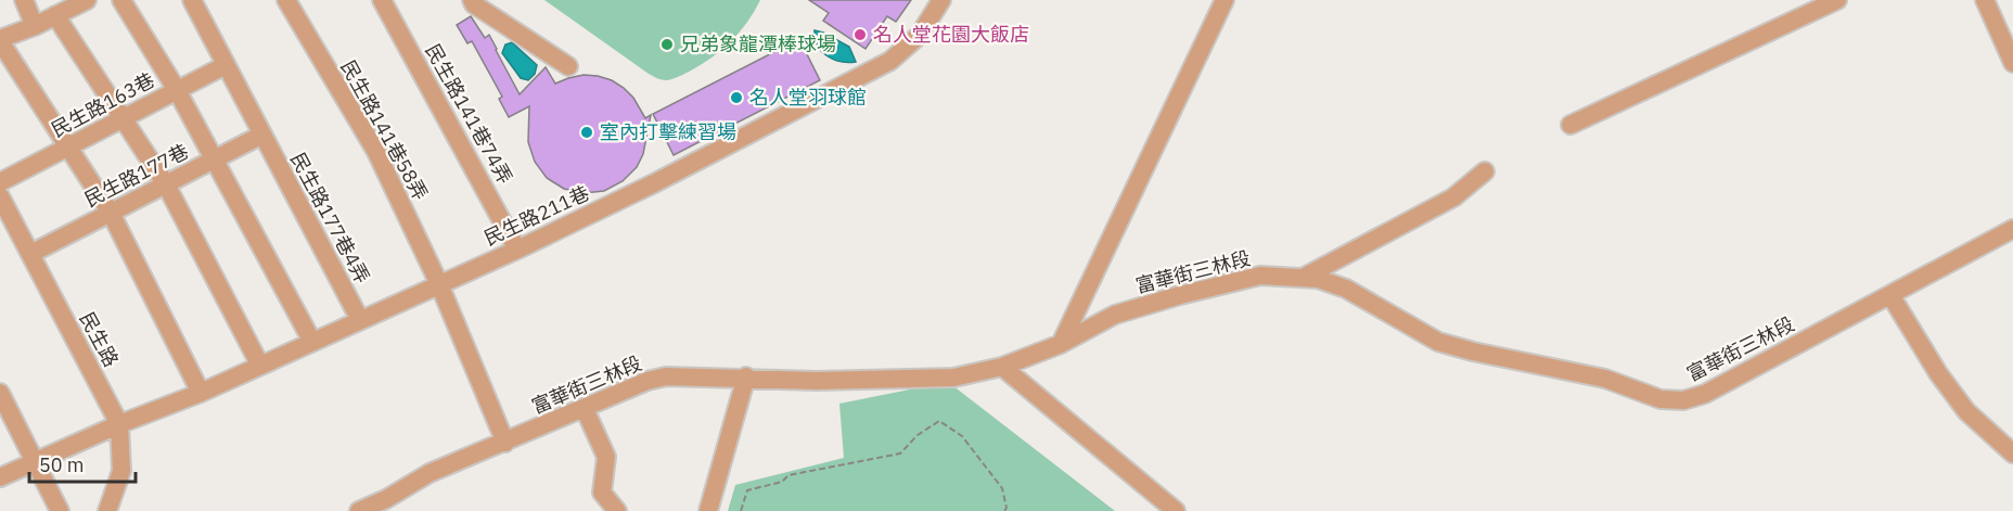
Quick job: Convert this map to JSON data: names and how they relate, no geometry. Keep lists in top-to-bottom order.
{
  "streets": {
    "street": [
      "民生路163巷",
      "民生路141巷74弄",
      "民生路141巷58弄",
      "民生路177巷",
      "民生路211巷",
      "民生路177巷4弄",
      "富華街三林段",
      "民生路"
    ]
  },
  "crossings": [
    ["民生路163巷", "民生路177巷4弄"],
    ["民生路141巷74弄", "民生路211巷"],
    ["民生路141巷58弄", "民生路211巷"],
    ["民生路141巷58弄", "富華街三林段"],
    ["民生路177巷", "民生路177巷4弄"],
    ["民生路177巷", "民生路"],
    ["民生路211巷", "民生路177巷4弄"],
    ["民生路211巷", "民生路"]
  ],
  "places": [
    "名人堂花園大飯店",
    "兄弟象龍潭棒球場",
    "名人堂羽球館",
    "室內打擊練習場"
  ],
  "scale_bar": "50 m"
}
